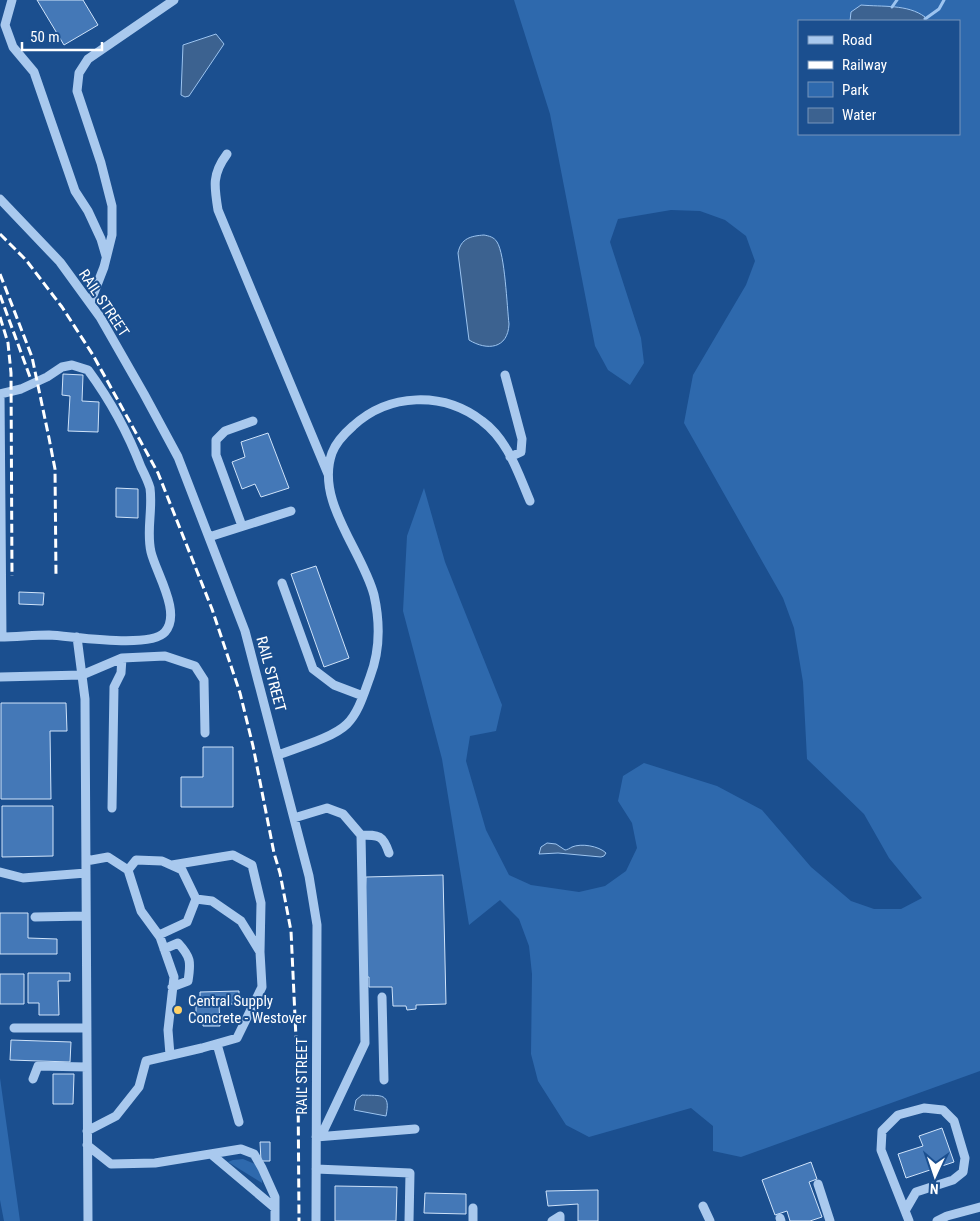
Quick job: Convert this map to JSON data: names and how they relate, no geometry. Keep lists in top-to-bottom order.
{
  "streets": {
    "street": ["RAIL STREET"]
  },
  "places": ["Central Supply Concrete - Westover"],
  "legend": [
    "Road",
    "Railway",
    "Park",
    "Water"
  ],
  "scale_bar": "50 m",
  "north": "bottom"
}
